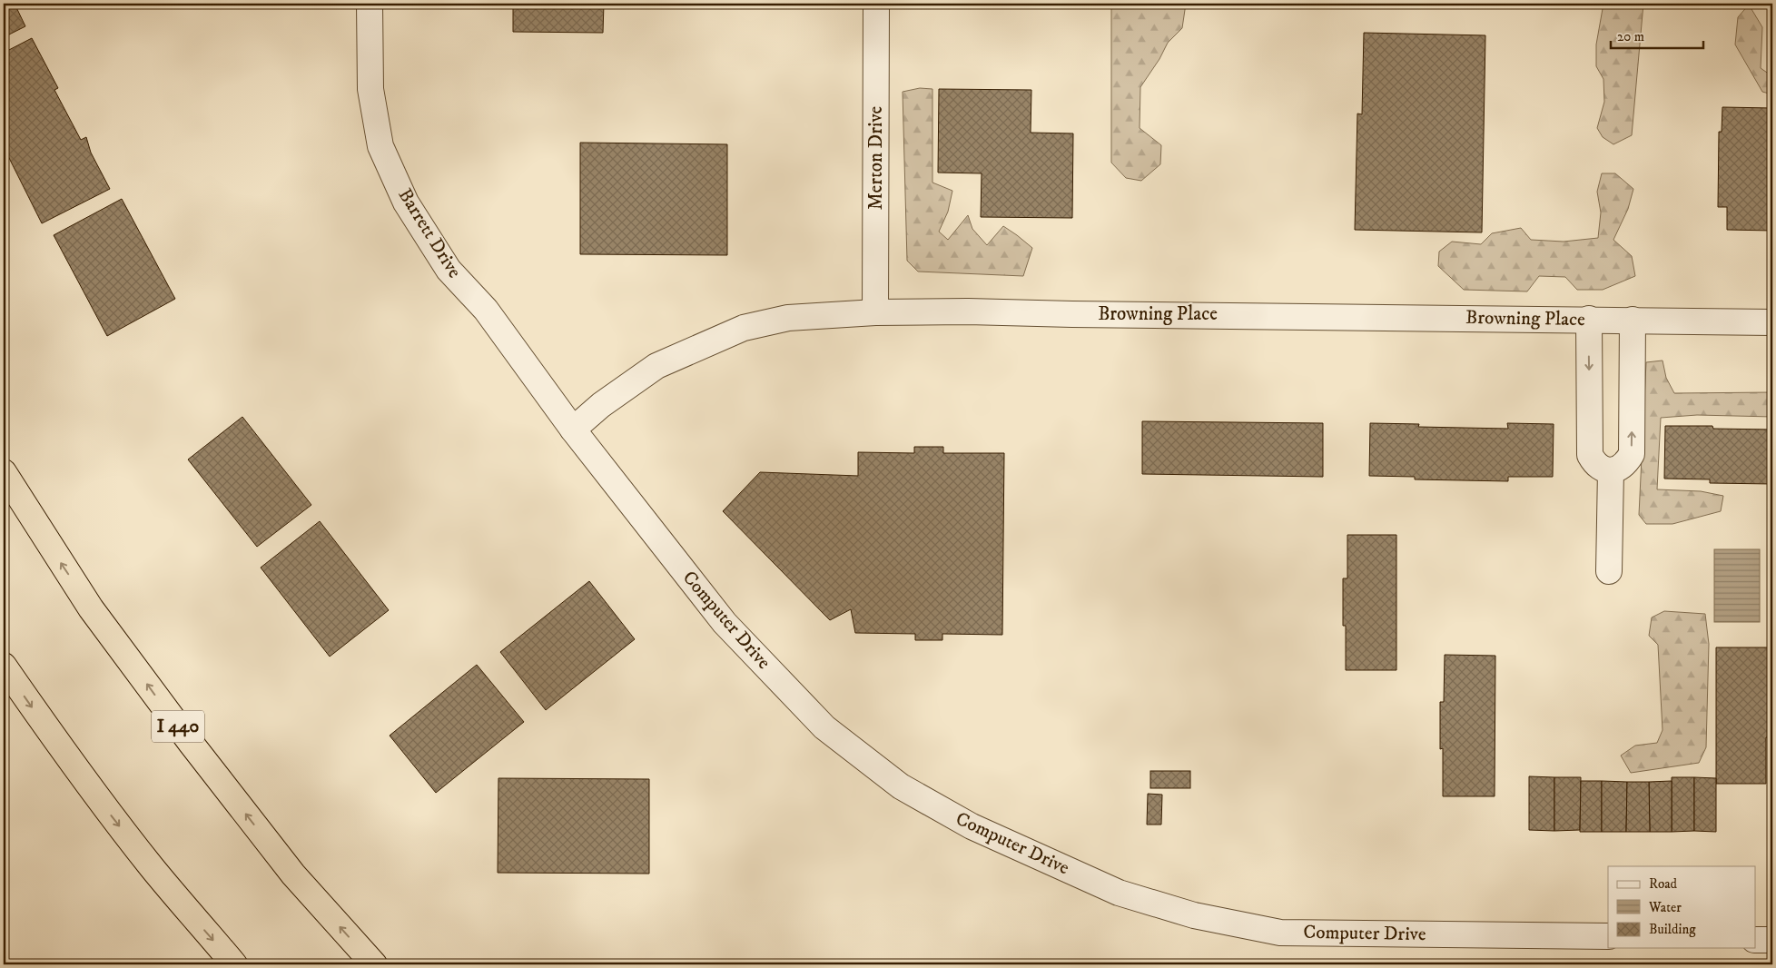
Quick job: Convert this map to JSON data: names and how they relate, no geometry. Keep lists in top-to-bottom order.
{
  "streets": {
    "highway": ["I 440"],
    "street": [
      "Merton Drive",
      "Barrett Drive",
      "Browning Place",
      "Computer Drive"
    ]
  },
  "crossings": [
    ["Merton Drive", "Browning Place"],
    ["Barrett Drive", "Browning Place"],
    ["Barrett Drive", "Computer Drive"],
    ["Browning Place", "Computer Drive"]
  ],
  "legend": ["Road", "Water", "Building"],
  "scale_bar": "20 m"
}
